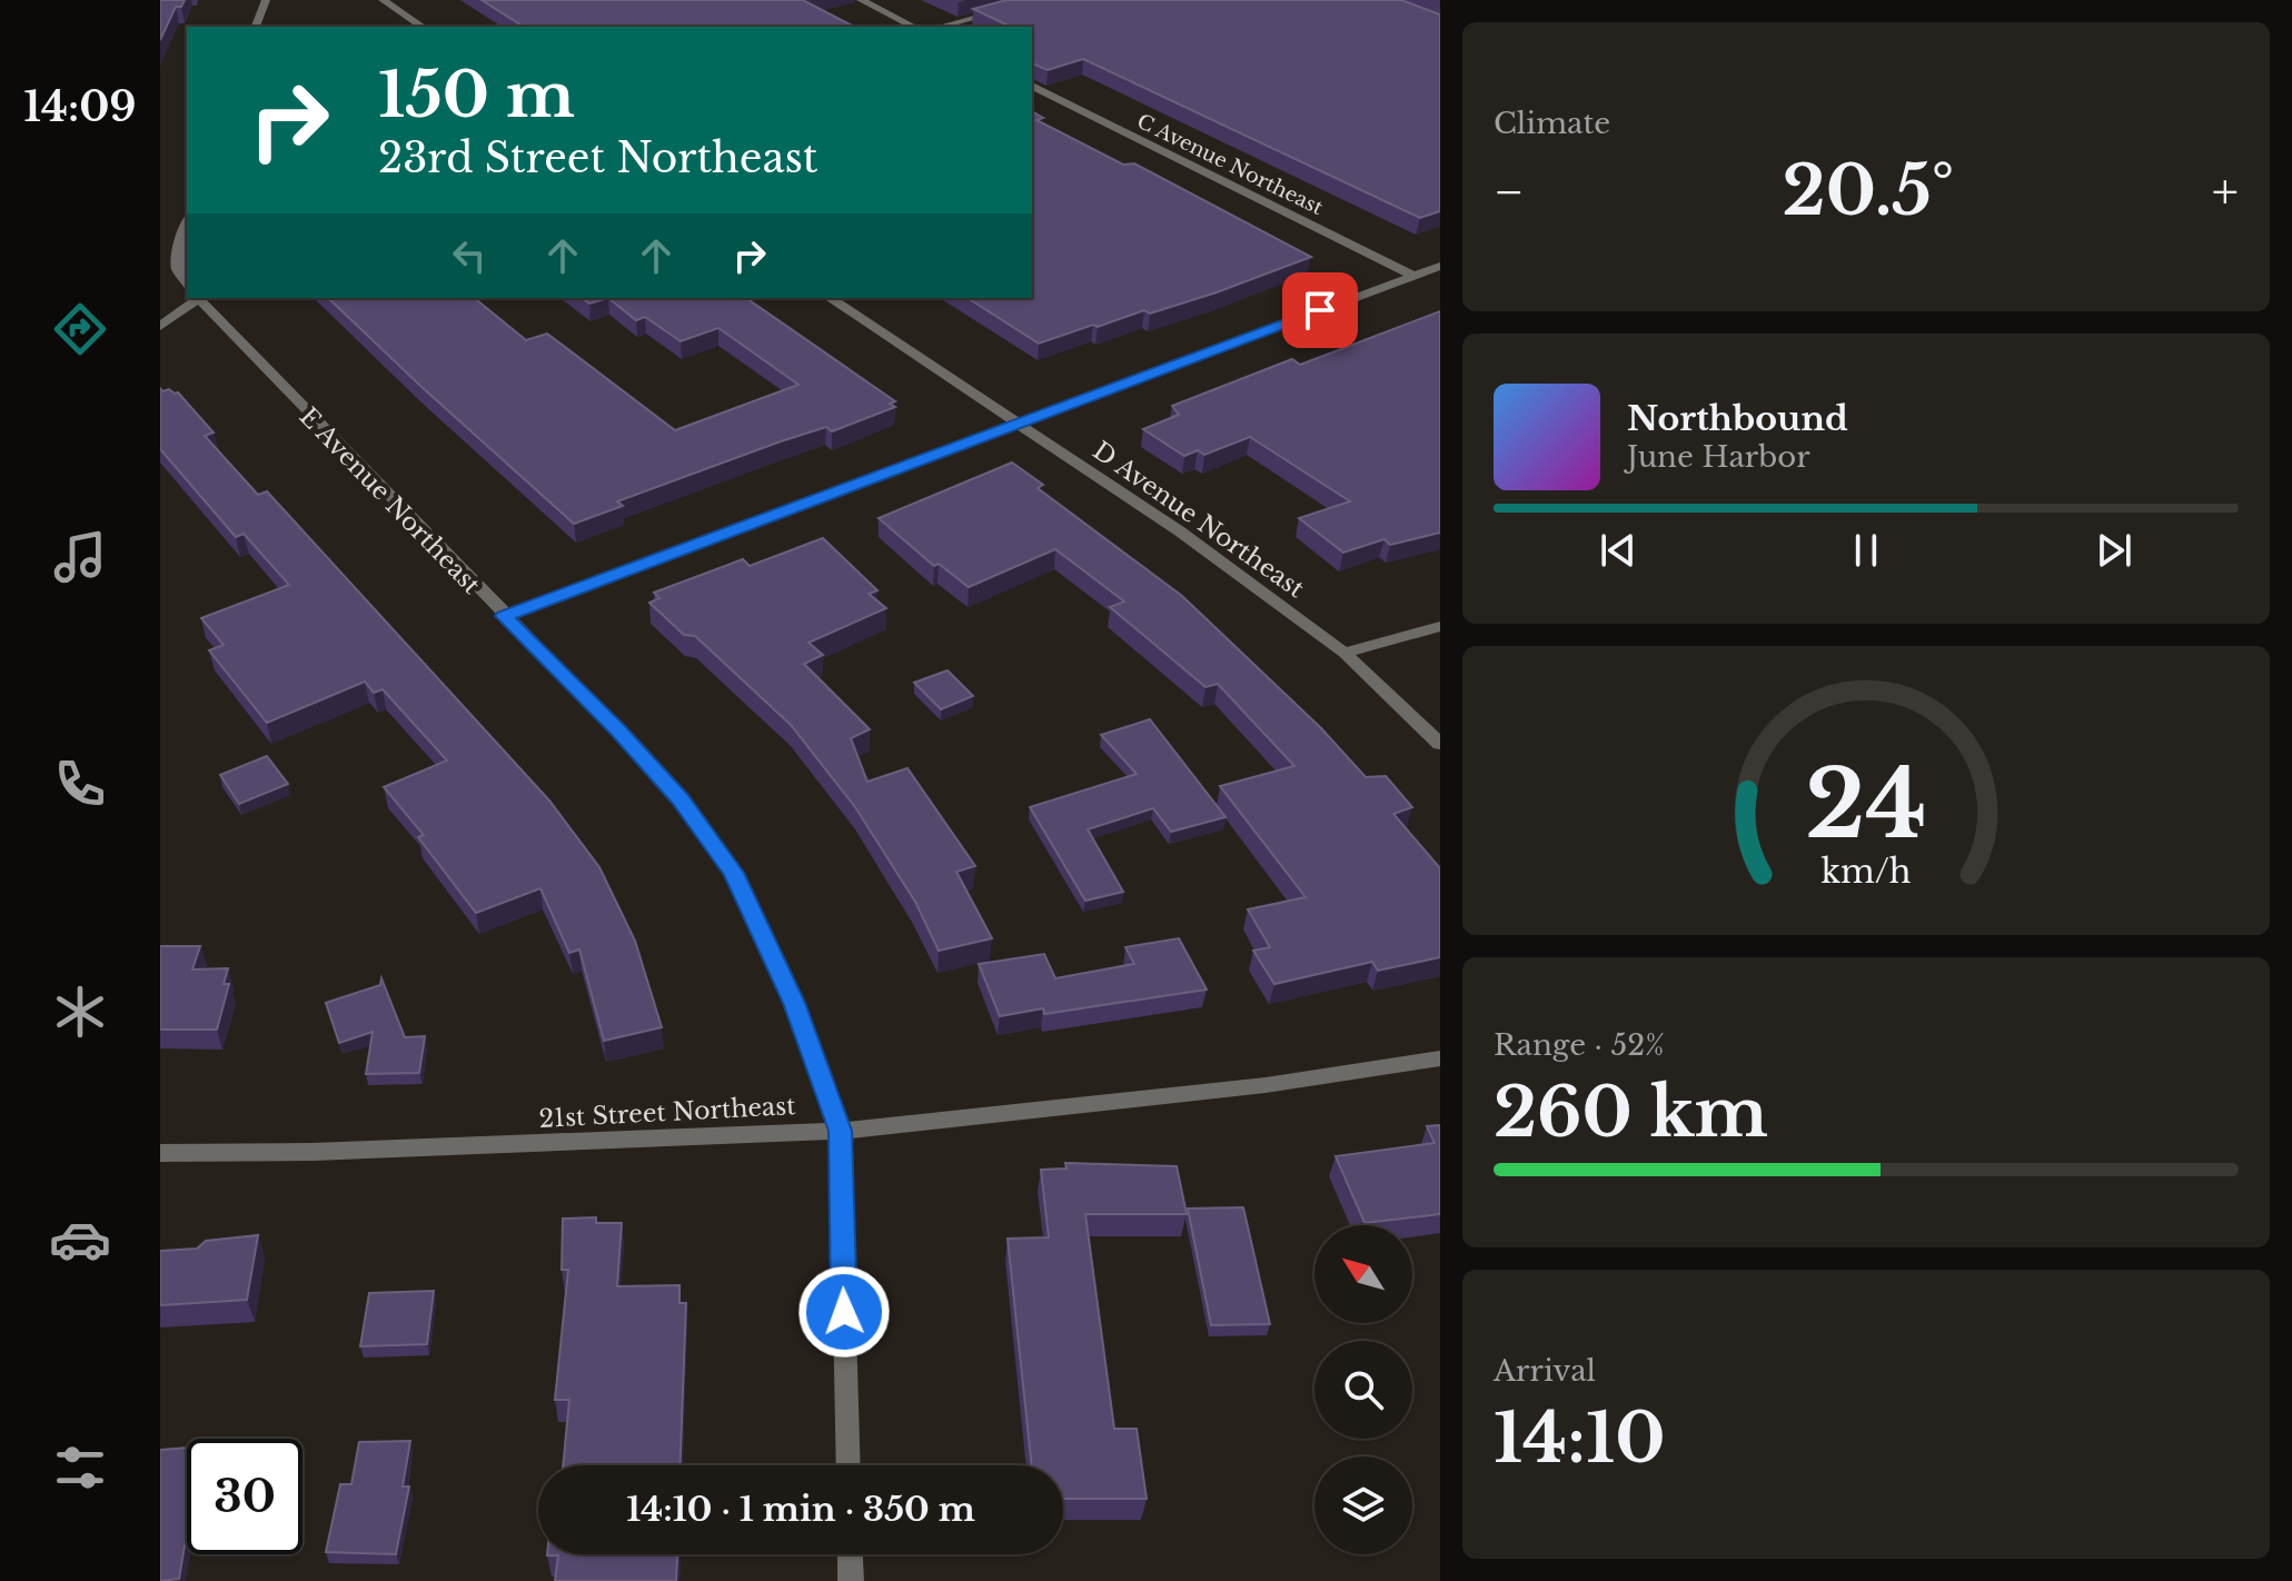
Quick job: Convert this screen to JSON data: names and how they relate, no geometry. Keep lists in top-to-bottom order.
{
  "streets": {
    "street": [
      "C Avenue Northeast",
      "E Avenue Northeast",
      "D Avenue Northeast",
      "21st Street Northeast"
    ]
  },
  "crossings": [
    ["E Avenue Northeast", "21st Street Northeast"]
  ],
  "north": "top left",
  "page": {
    "tabs": "14:09",
    "tile": [
      "Climate",
      ["Range · 52%", "260 km"],
      ["Arrival", "14:10"]
    ],
    "turn": ["150 m", "23rd Street Northeast"],
    "heat": ["−", "20.5°", "+"],
    "song": ["Northbound", "June Harbor"],
    "limit": "30",
    "trip": "14:10 · 1 min · 350 m",
    "gauge": ["24", "km/h"]
  }
}
